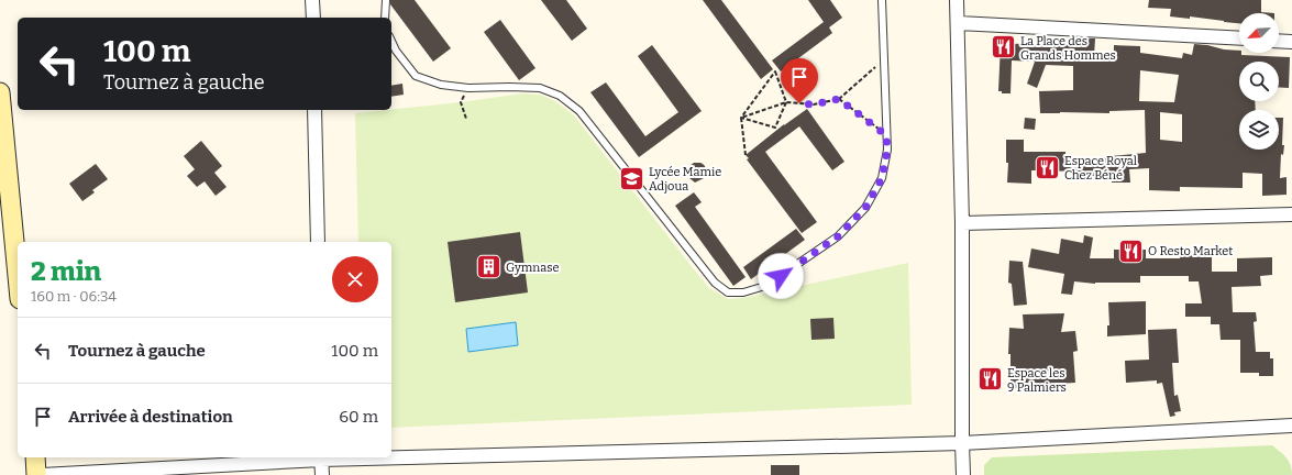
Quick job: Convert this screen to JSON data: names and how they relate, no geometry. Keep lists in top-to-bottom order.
{
  "places": {
    "restaurant": [
      "La Place des Grands Hommes",
      "Espace Royal Chez Béné",
      "O Resto Market",
      "Espace les 9 Palmiers"
    ],
    "school or university": ["Lycée Mamie Adjoua"],
    "building": ["Gymnase"]
  },
  "north": "bottom left",
  "page": {
    "turn": ["100 m", "Tournez à gauche"],
    "heading": ["2 min", "160 m · 06:34"],
    "list": [
      {
        "name": "Tournez à gauche",
        "value": "100 m"
      },
      {
        "name": "Arrivée à destination",
        "value": "60 m"
      }
    ]
  }
}
